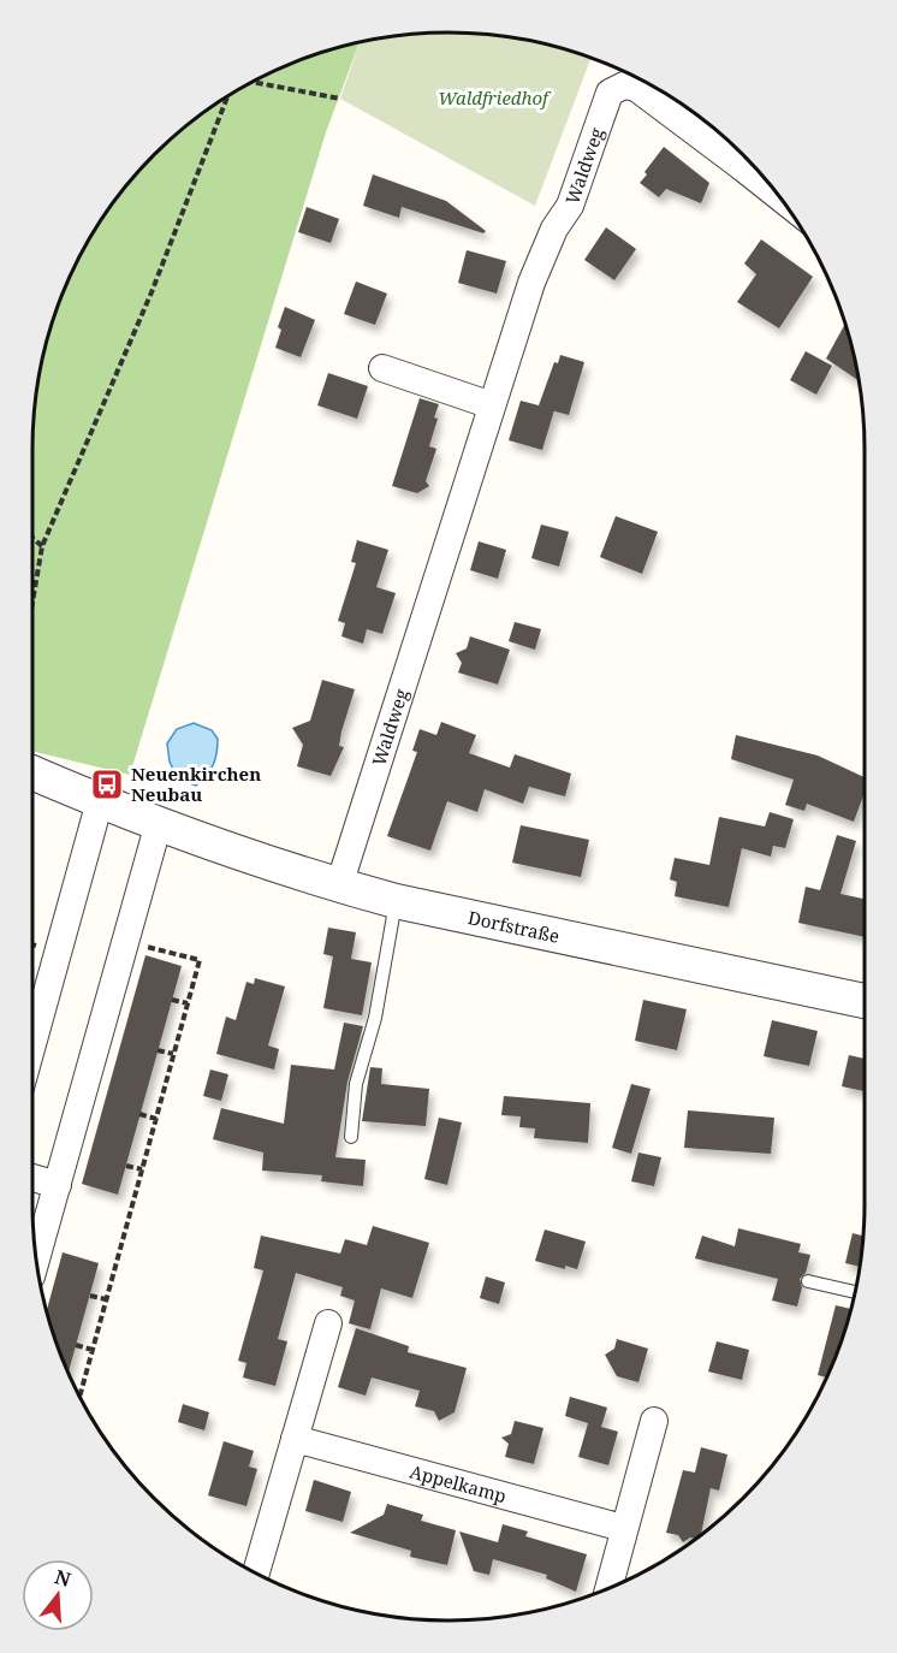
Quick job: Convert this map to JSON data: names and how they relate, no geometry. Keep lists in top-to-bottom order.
{
  "streets": {
    "street": ["Waldweg", "Dorfstraße", "Appelkamp"]
  },
  "crossings": [
    ["Waldweg", "Dorfstraße"]
  ],
  "parks": ["Waldfriedhof"],
  "places": {
    "bus stop": ["Neuenkirchen Neubau"]
  },
  "north": "top"
}
